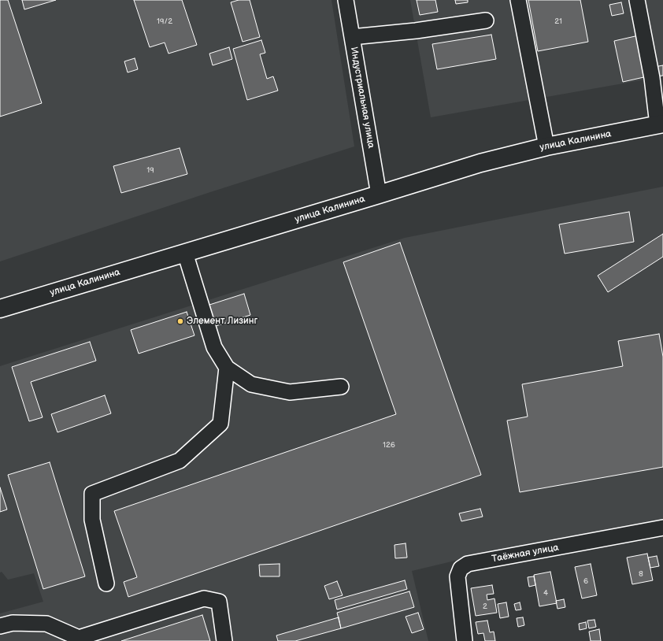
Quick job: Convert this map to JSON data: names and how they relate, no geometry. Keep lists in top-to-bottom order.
{
  "streets": {
    "main road": ["улица Калинина"],
    "street": ["Индустриальная улица", "Таёжная улица"]
  },
  "crossings": [
    ["Индустриальная улица", "улица Калинина"]
  ],
  "places": ["Элемент Лизинг"],
  "house_numbers": [
    "19/2",
    "21",
    "19",
    "126",
    "8",
    "6",
    "4",
    "2"
  ]
}
